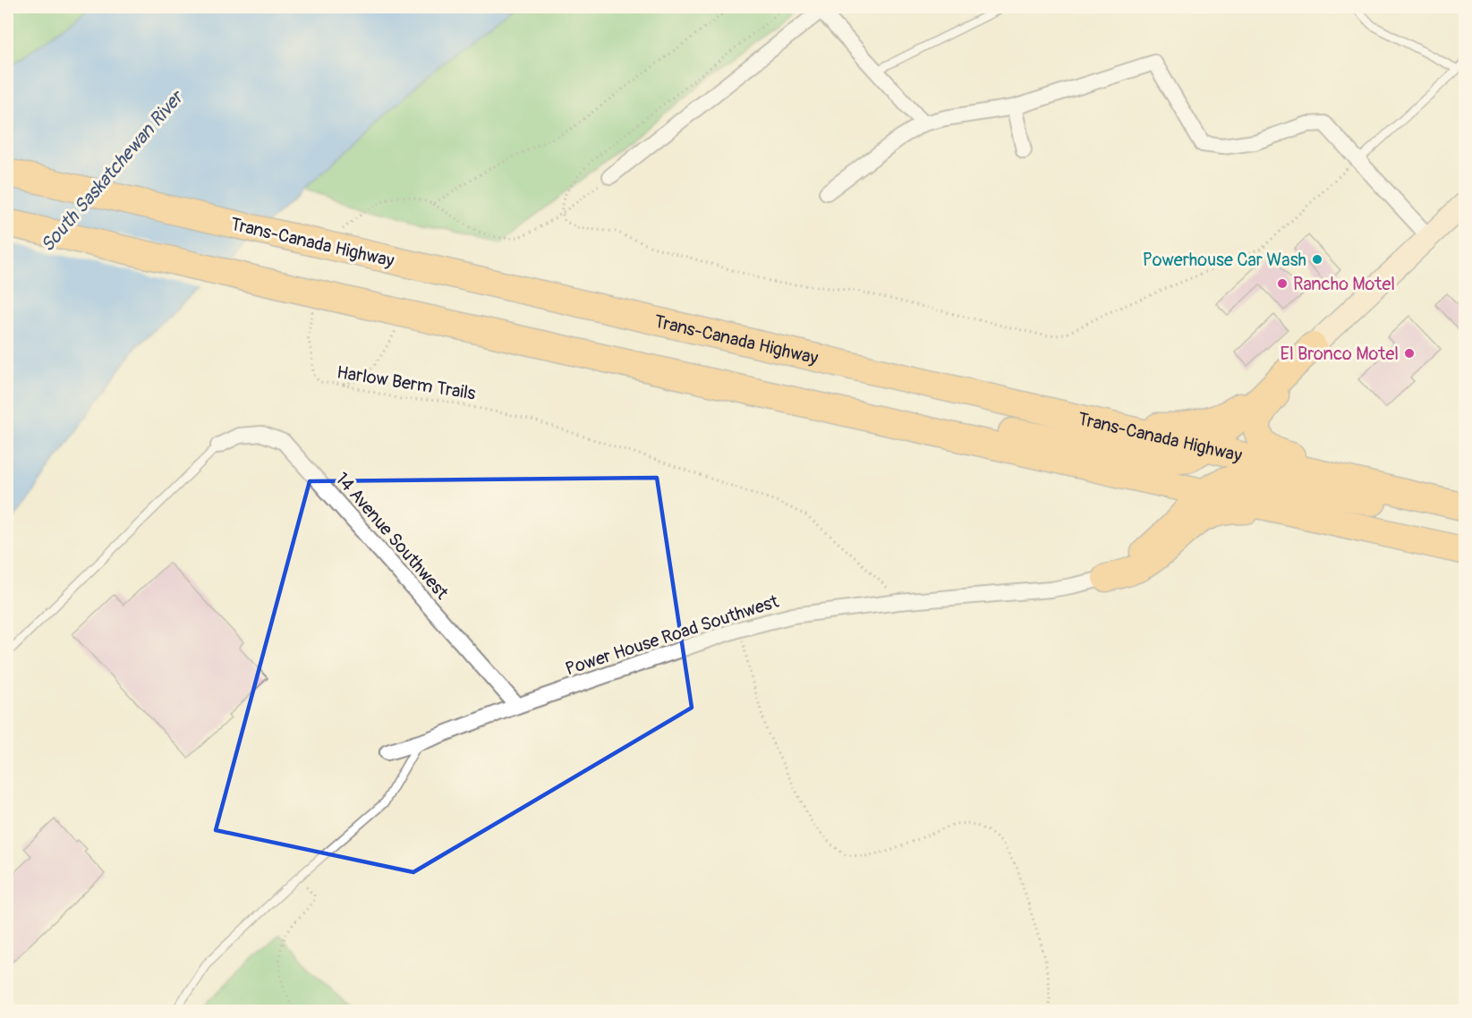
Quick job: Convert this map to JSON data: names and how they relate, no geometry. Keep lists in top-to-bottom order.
{
  "streets": {
    "highway": ["Trans-Canada Highway"],
    "street": ["14 Avenue Southwest", "Power House Road Southwest"],
    "path": ["Harlow Berm Trails"]
  },
  "crossings": [
    ["Harlow Berm Trails", "Power House Road Southwest"],
    ["14 Avenue Southwest", "Power House Road Southwest"]
  ],
  "water": ["South Saskatchewan River"],
  "places": ["Powerhouse Car Wash", "Rancho Motel", "El Bronco Motel"]
}
